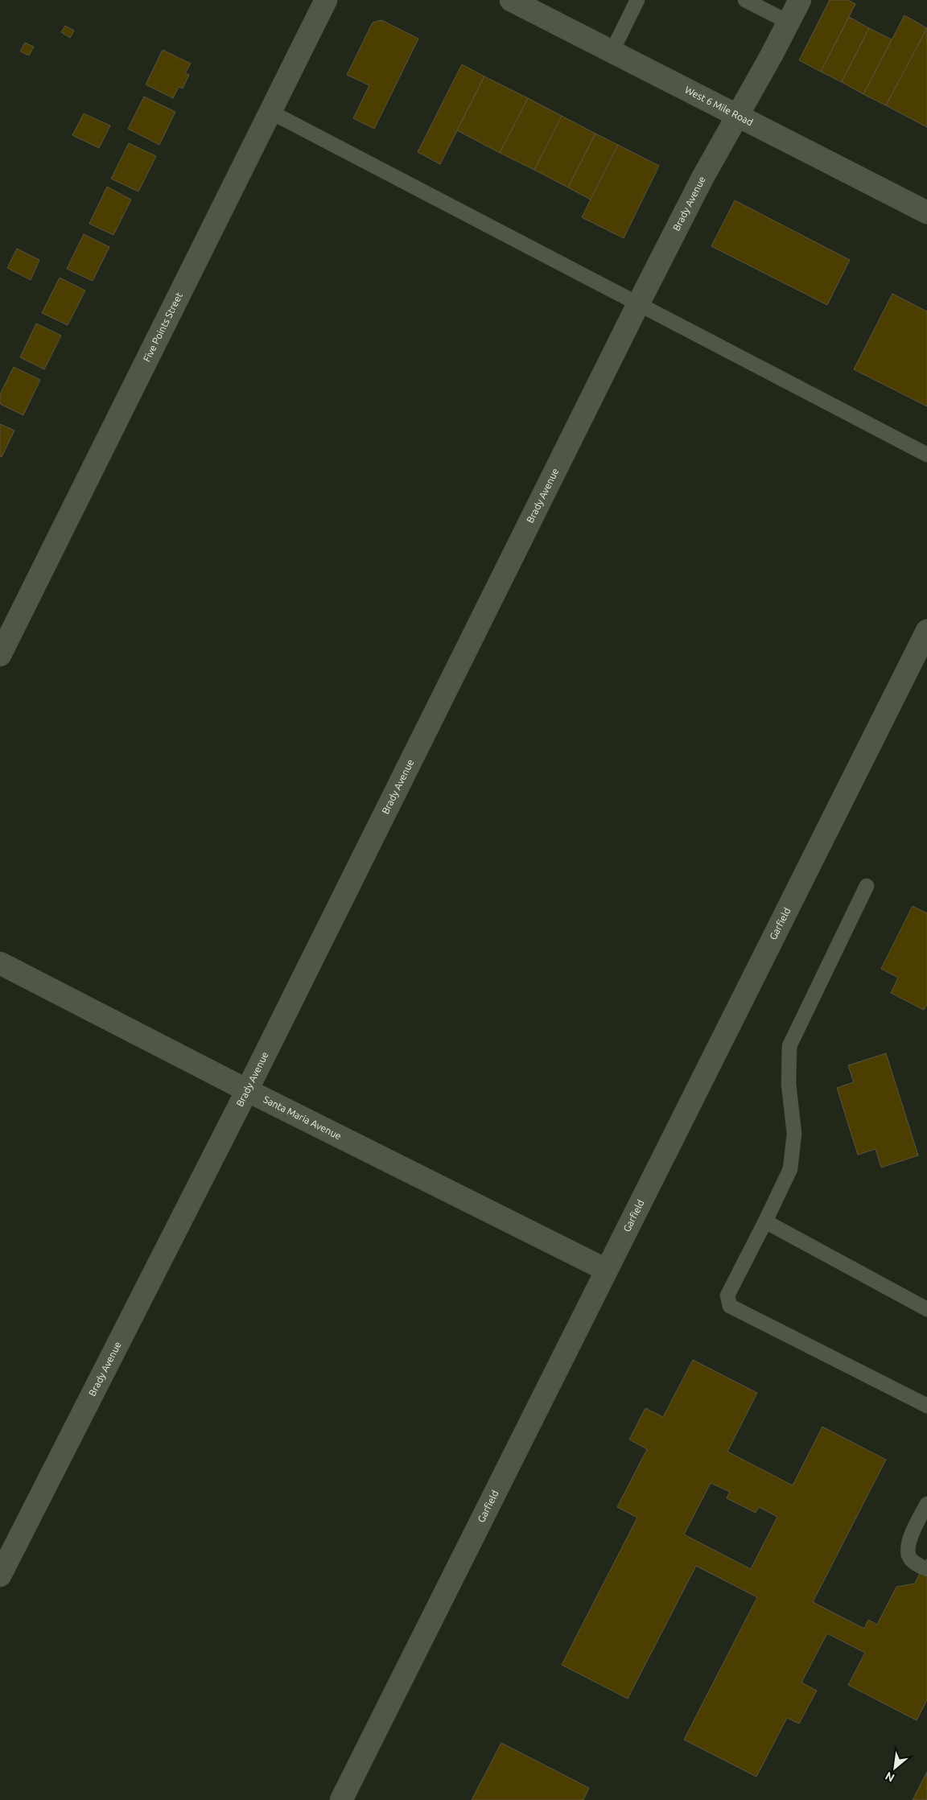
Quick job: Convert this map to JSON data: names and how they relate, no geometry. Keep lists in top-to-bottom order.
{
  "streets": {
    "street": [
      "West 6 Mile Road",
      "Brady Avenue",
      "Five Points Street",
      "Garfield",
      "Santa Maria Avenue"
    ]
  },
  "crossings": [
    ["West 6 Mile Road", "Brady Avenue"],
    ["Brady Avenue", "Santa Maria Avenue"],
    ["Garfield", "Santa Maria Avenue"]
  ],
  "north": "bottom left"
}
